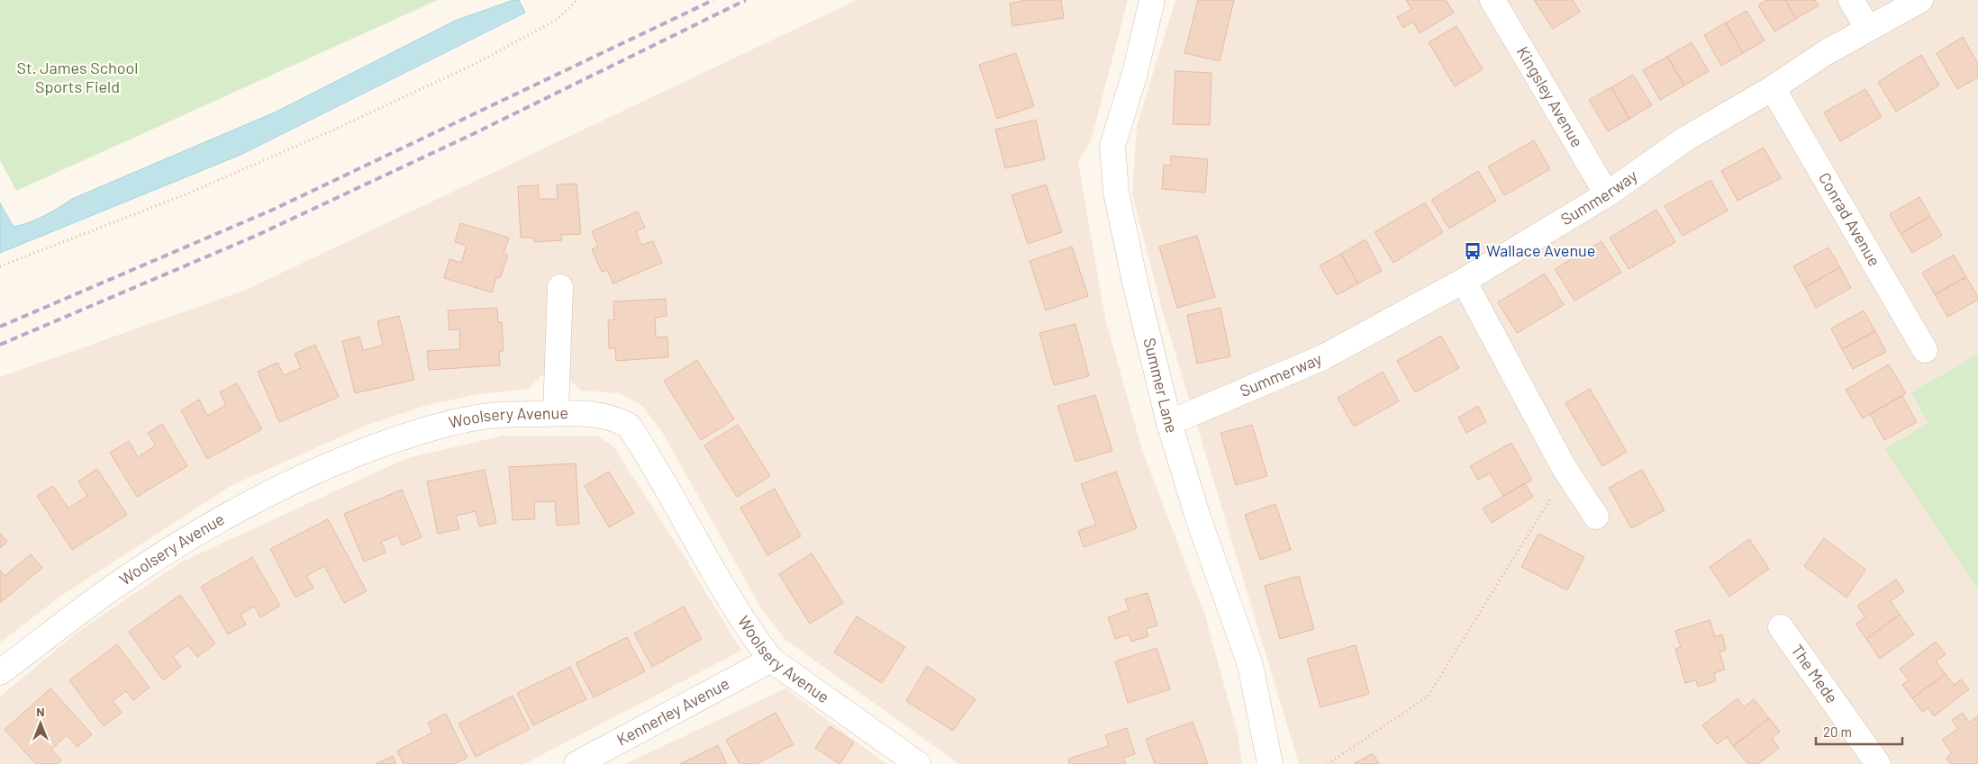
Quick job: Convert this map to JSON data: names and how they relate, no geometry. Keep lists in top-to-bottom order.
{
  "streets": {
    "street": [
      "Kingsley Avenue",
      "Summerway",
      "Conrad Avenue",
      "Summer Lane",
      "Woolsery Avenue",
      "The Mede",
      "Kennerley Avenue"
    ]
  },
  "crossings": [
    ["Kingsley Avenue", "Summerway"],
    ["Summerway", "Conrad Avenue"],
    ["Summerway", "Summer Lane"],
    ["Woolsery Avenue", "Kennerley Avenue"]
  ],
  "parks": ["St. James School Sports Field"],
  "places": {
    "bus stop": ["Wallace Avenue"]
  },
  "scale_bar": "20 m",
  "north": "top"
}
